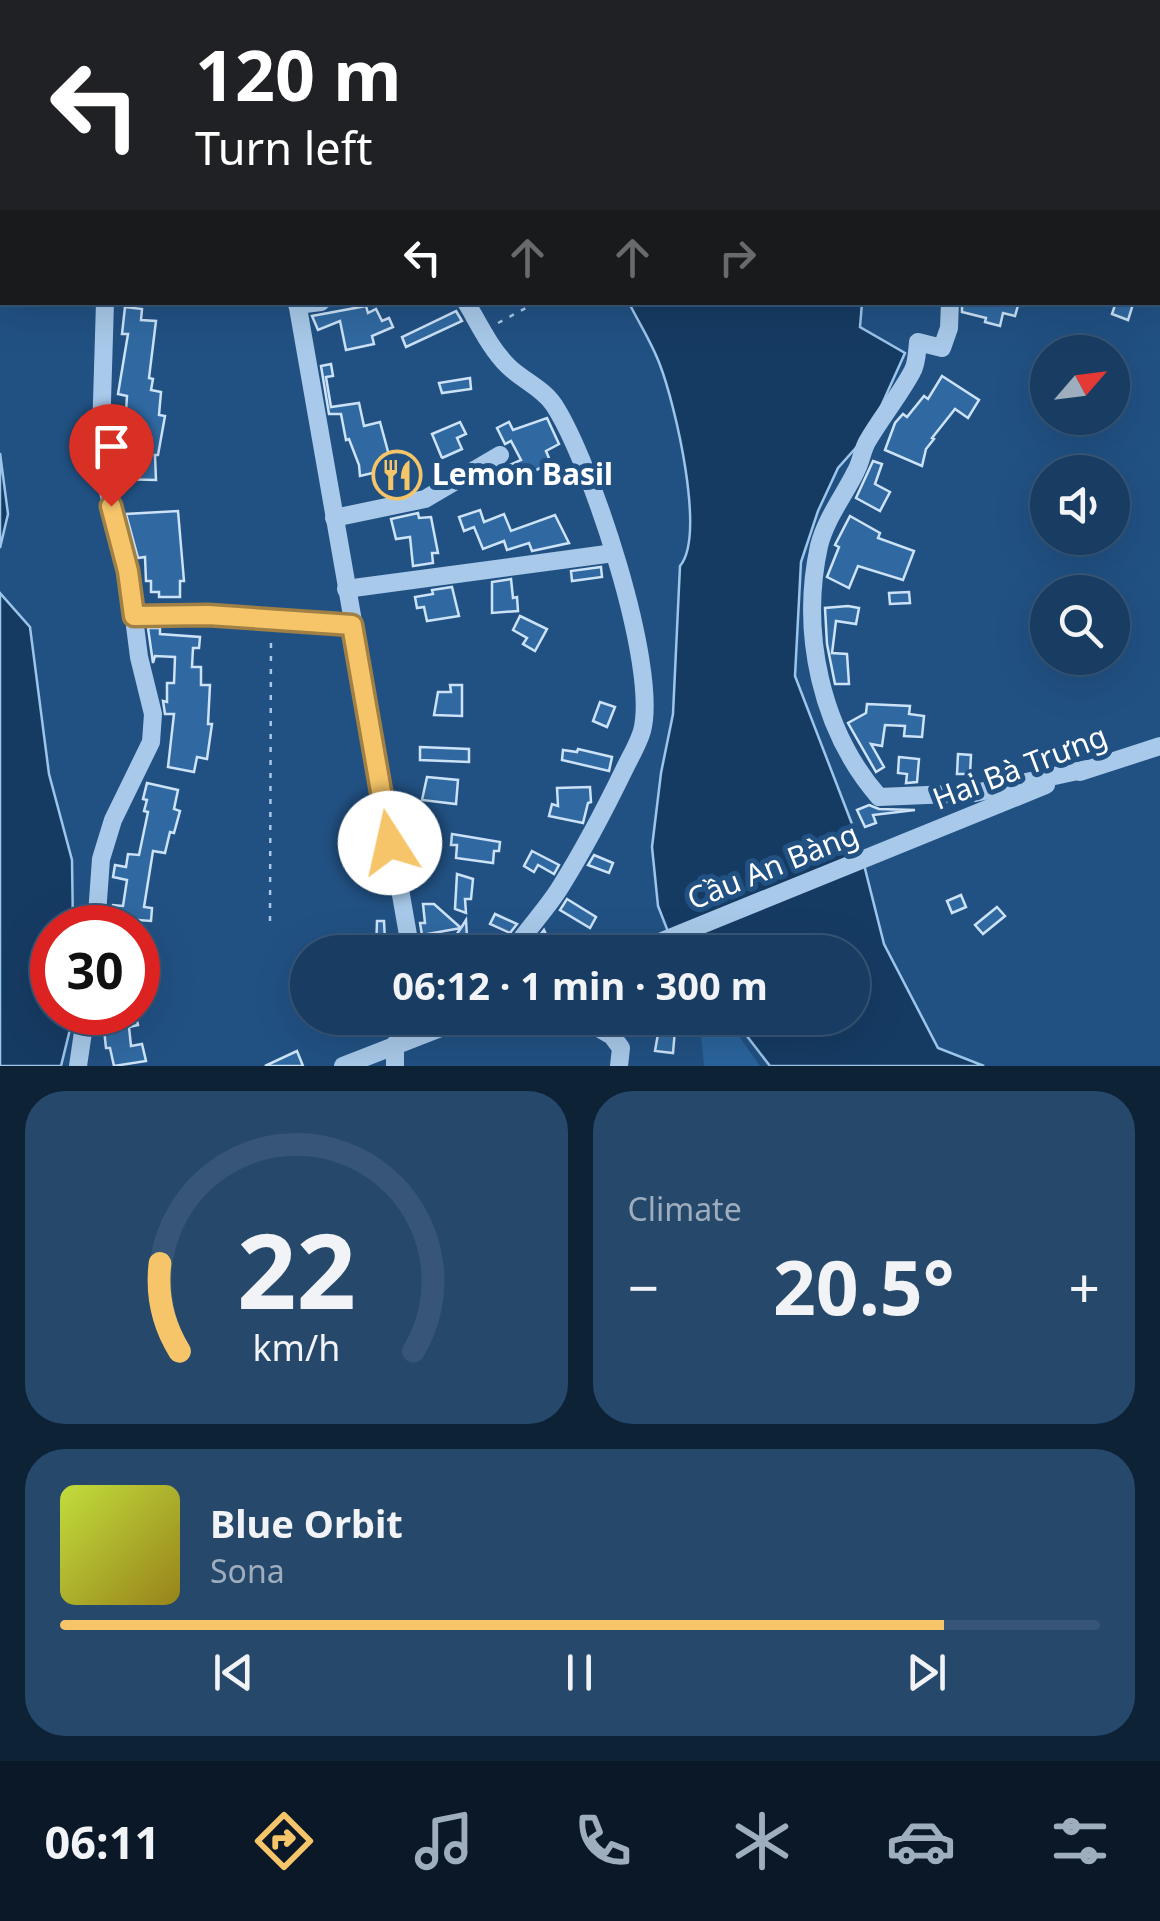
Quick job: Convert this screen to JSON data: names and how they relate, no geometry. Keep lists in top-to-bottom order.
{
  "streets": {
    "street": ["Hai Bà Trưng", "Cầu An Bàng"]
  },
  "crossings": [
    ["Hai Bà Trưng", "Cầu An Bàng"]
  ],
  "places": {
    "restaurant": ["Lemon Basil"]
  },
  "north": "top right",
  "page": {
    "turn": ["120 m", "Turn left"],
    "limit": "30",
    "trip": "06:12 · 1 min · 300 m",
    "tile": "Climate",
    "heat": ["−", "20.5°", "+"],
    "song": ["Blue Orbit", "Sona"],
    "tabs": "06:11",
    "gauge": ["22", "km/h"]
  }
}
